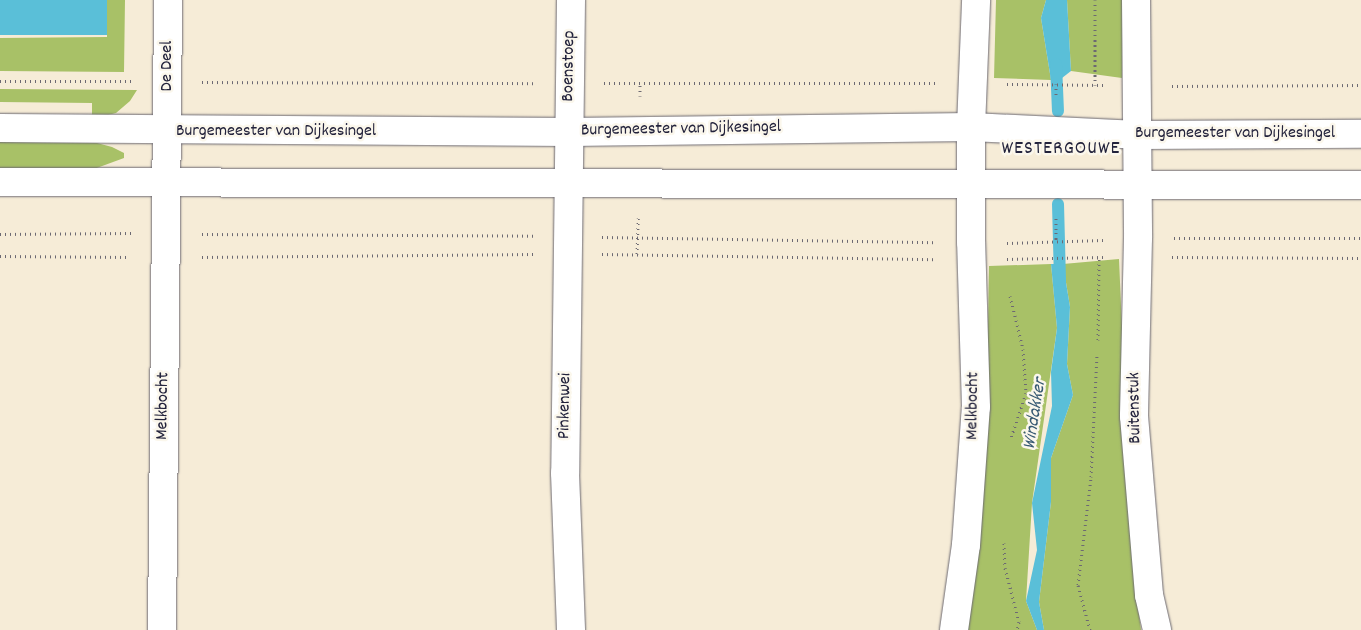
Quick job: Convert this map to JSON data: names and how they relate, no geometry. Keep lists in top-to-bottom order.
{
  "streets": {
    "street": [
      "De Deel",
      "Boenstoep",
      "Burgemeester van Dijkesingel",
      "Melkbocht",
      "Pinkenwei",
      "Buitenstuk"
    ]
  },
  "crossings": [
    ["De Deel", "Burgemeester van Dijkesingel"],
    ["De Deel", "Melkbocht"],
    ["Boenstoep", "Burgemeester van Dijkesingel"],
    ["Boenstoep", "Pinkenwei"],
    ["Burgemeester van Dijkesingel", "Melkbocht"],
    ["Burgemeester van Dijkesingel", "Buitenstuk"]
  ],
  "districts": ["WESTERGOUWE"],
  "water": ["Windakker"]
}
